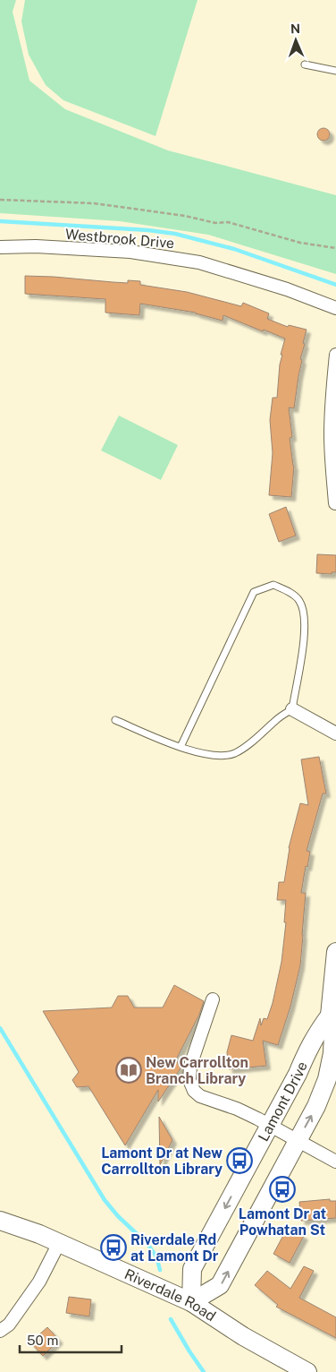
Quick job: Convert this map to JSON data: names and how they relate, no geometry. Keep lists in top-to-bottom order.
{
  "streets": {
    "street": ["Westbrook Drive", "Lamont Drive", "Riverdale Road"]
  },
  "crossings": [
    ["Lamont Drive", "Riverdale Road"]
  ],
  "places": {
    "library": ["New Carrollton Branch Library"],
    "bus stop": ["Lamont Dr at New Carrollton Library", "Lamont Dr at Powhatan St", "Riverdale Rd at Lamont Dr"]
  },
  "scale_bar": "50 m",
  "north": "top"
}
